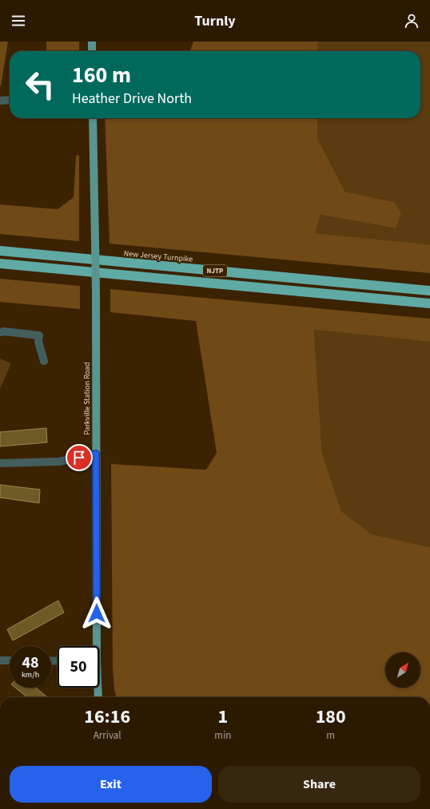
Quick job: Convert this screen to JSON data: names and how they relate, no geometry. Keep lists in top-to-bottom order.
{
  "streets": {
    "highway": ["New Jersey Turnpike", "NJTP"],
    "main road": ["Parkville Station Road"]
  },
  "north": "top right",
  "page": {
    "header": "Turnly",
    "turn": ["160 m", "Heather Drive North"],
    "speed": "48 km/h",
    "limit": "50",
    "eta": [
      "16:16",
      "Arrival",
      "1",
      "min",
      "180",
      "m"
    ],
    "buttons": ["Exit", "Share"]
  }
}
